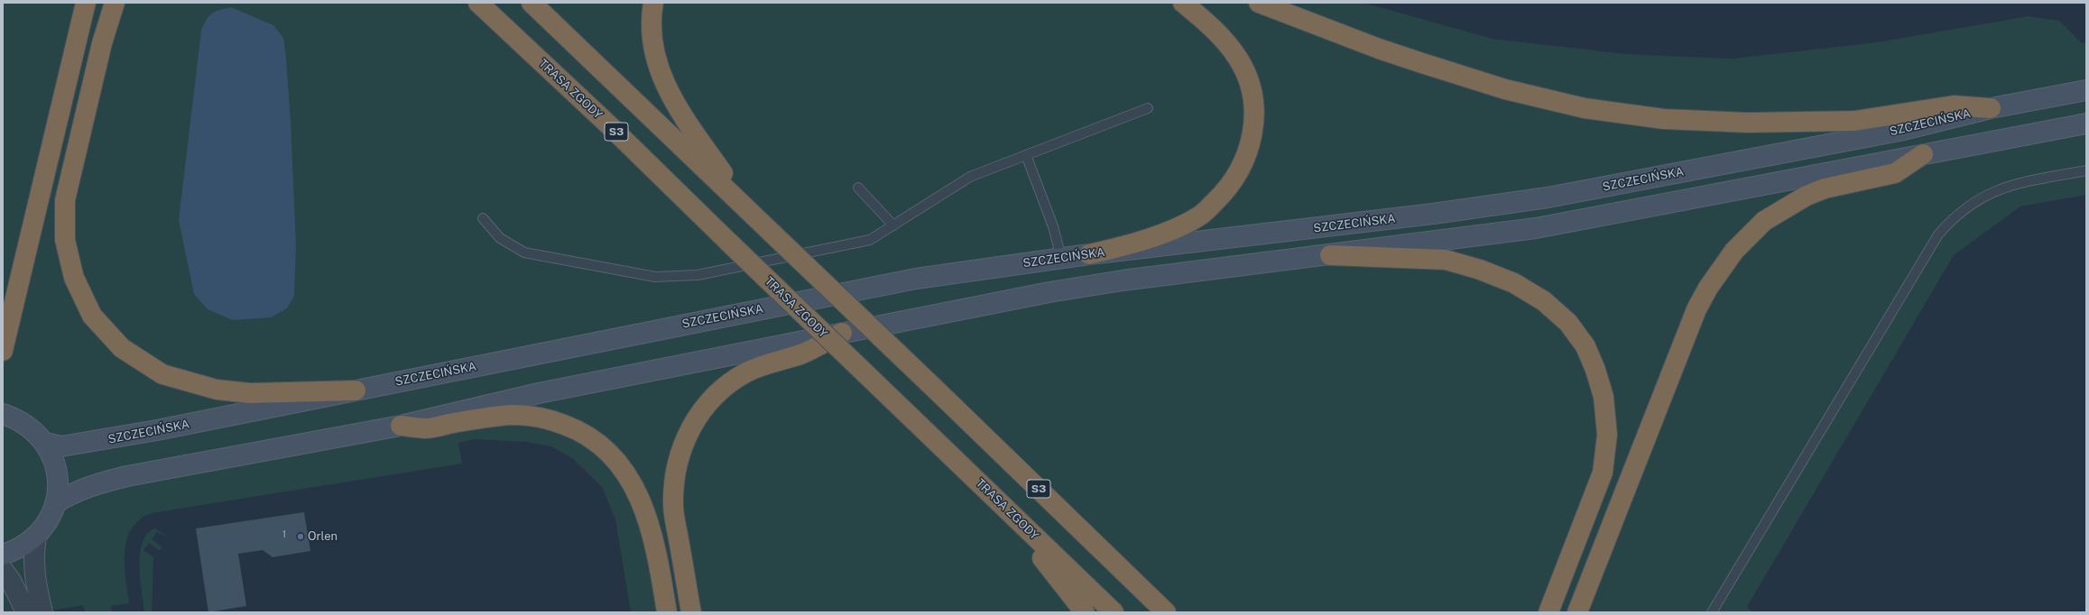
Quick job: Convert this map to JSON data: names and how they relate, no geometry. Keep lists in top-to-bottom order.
{
  "streets": {
    "highway": ["TRASA ZGODY", "S3"],
    "main road": ["SZCZECIŃSKA"]
  },
  "places": ["Orlen"],
  "house_numbers": ["1"]
}
